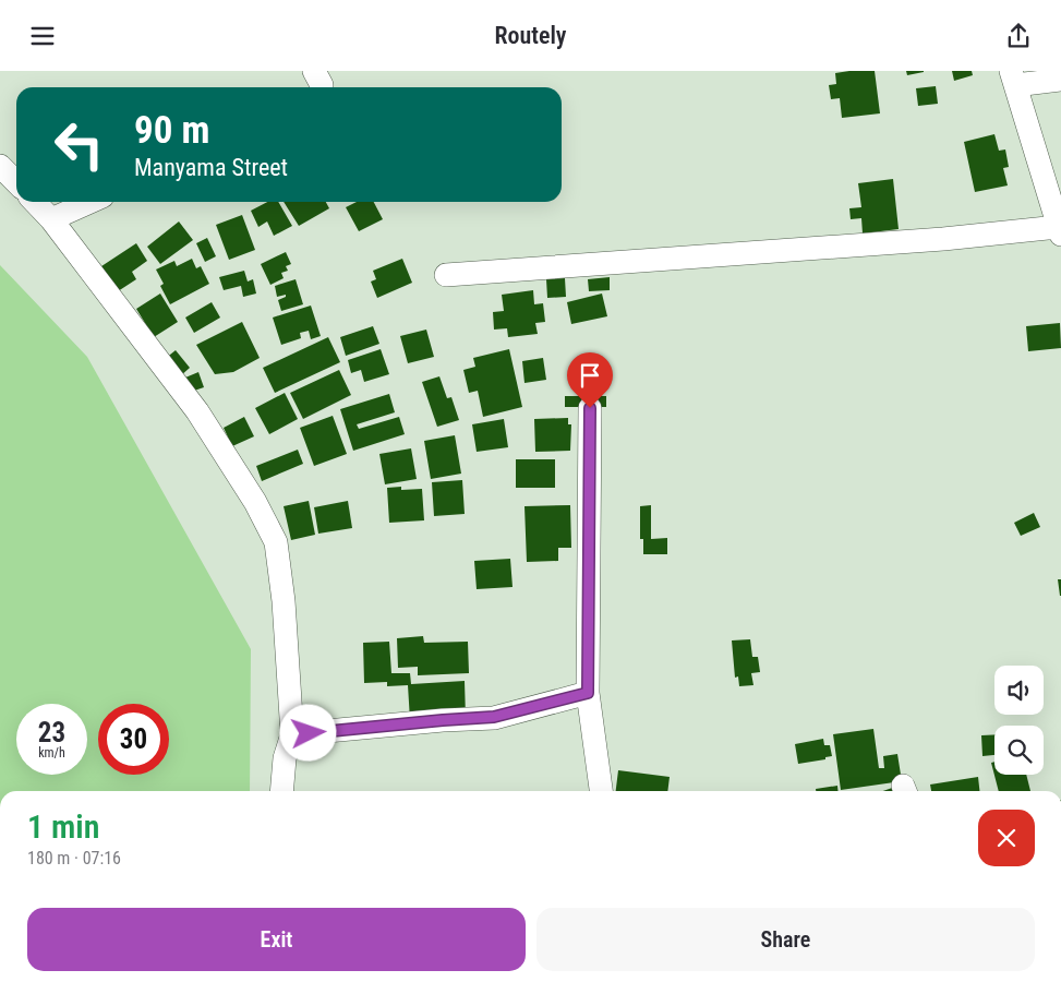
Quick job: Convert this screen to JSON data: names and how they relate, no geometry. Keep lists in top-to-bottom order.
{
  "page": {
    "header": "Routely",
    "turn": ["90 m", "Manyama Street"],
    "speed": "23 km/h",
    "limit": "30",
    "heading": ["1 min", "180 m · 07:16"],
    "buttons": ["Exit", "Share"]
  }
}
